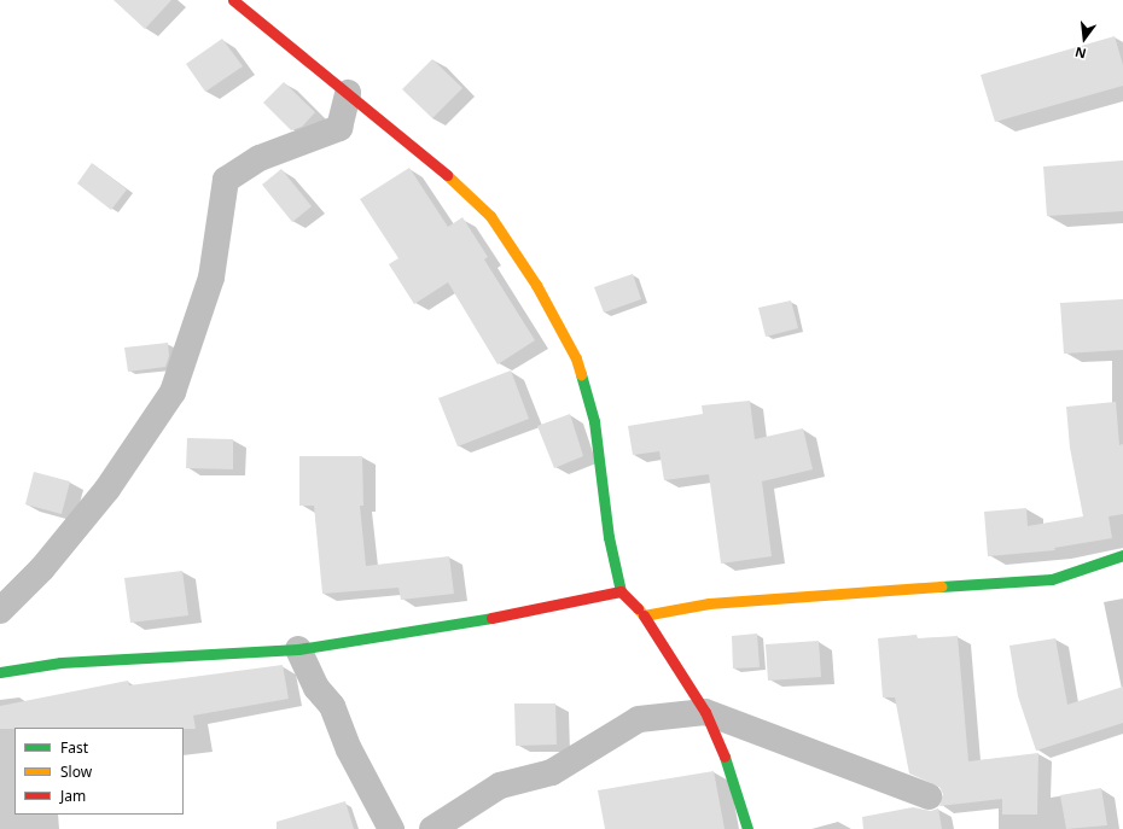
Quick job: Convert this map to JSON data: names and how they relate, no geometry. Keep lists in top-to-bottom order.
{
  "legend": ["Fast", "Slow", "Jam"],
  "north": "bottom"
}
